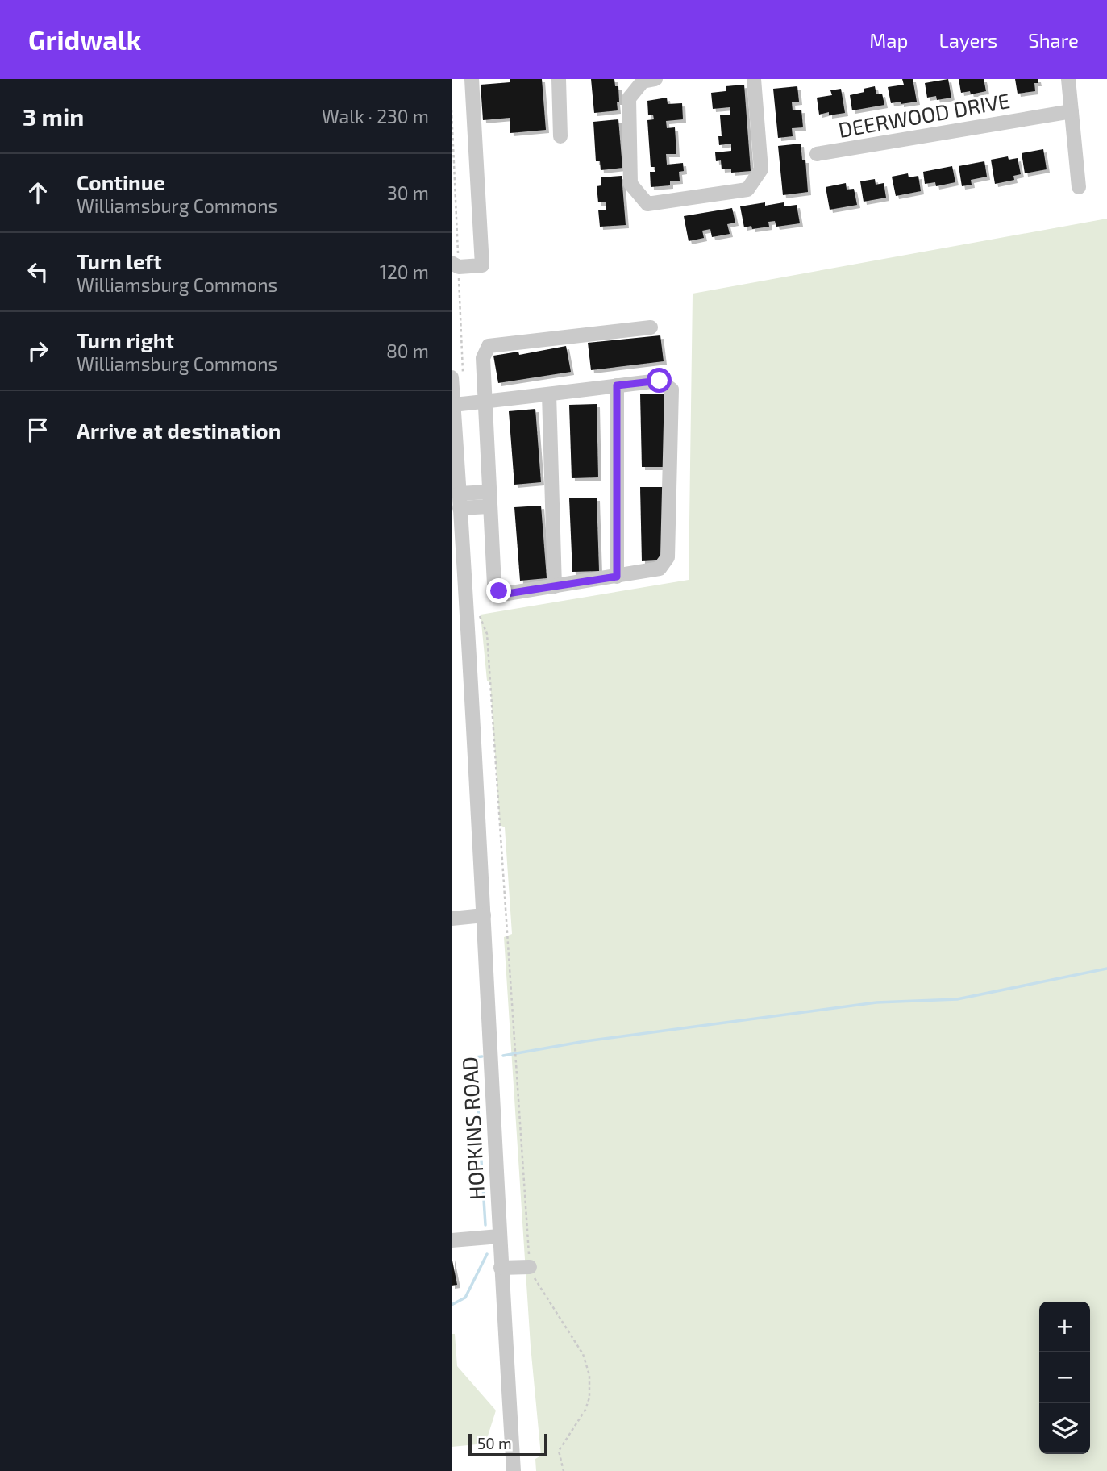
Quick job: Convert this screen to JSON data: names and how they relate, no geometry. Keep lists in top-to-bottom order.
{
  "streets": {
    "street": ["DEERWOOD DRIVE", "HOPKINS ROAD"]
  },
  "scale_bar": "50 m",
  "page": {
    "header": "Gridwalk",
    "nav": ["Map", "Layers", "Share"],
    "heading": ["3 min", "Walk · 230 m"],
    "list": [
      ["Continue", "Williamsburg Commons", "30 m"],
      ["Turn left", "Williamsburg Commons", "120 m"],
      ["Turn right", "Williamsburg Commons", "80 m"],
      "Arrive at destination"
    ],
    "map_buttons": ["+", "−"],
    "scale": "50 m"
  }
}
